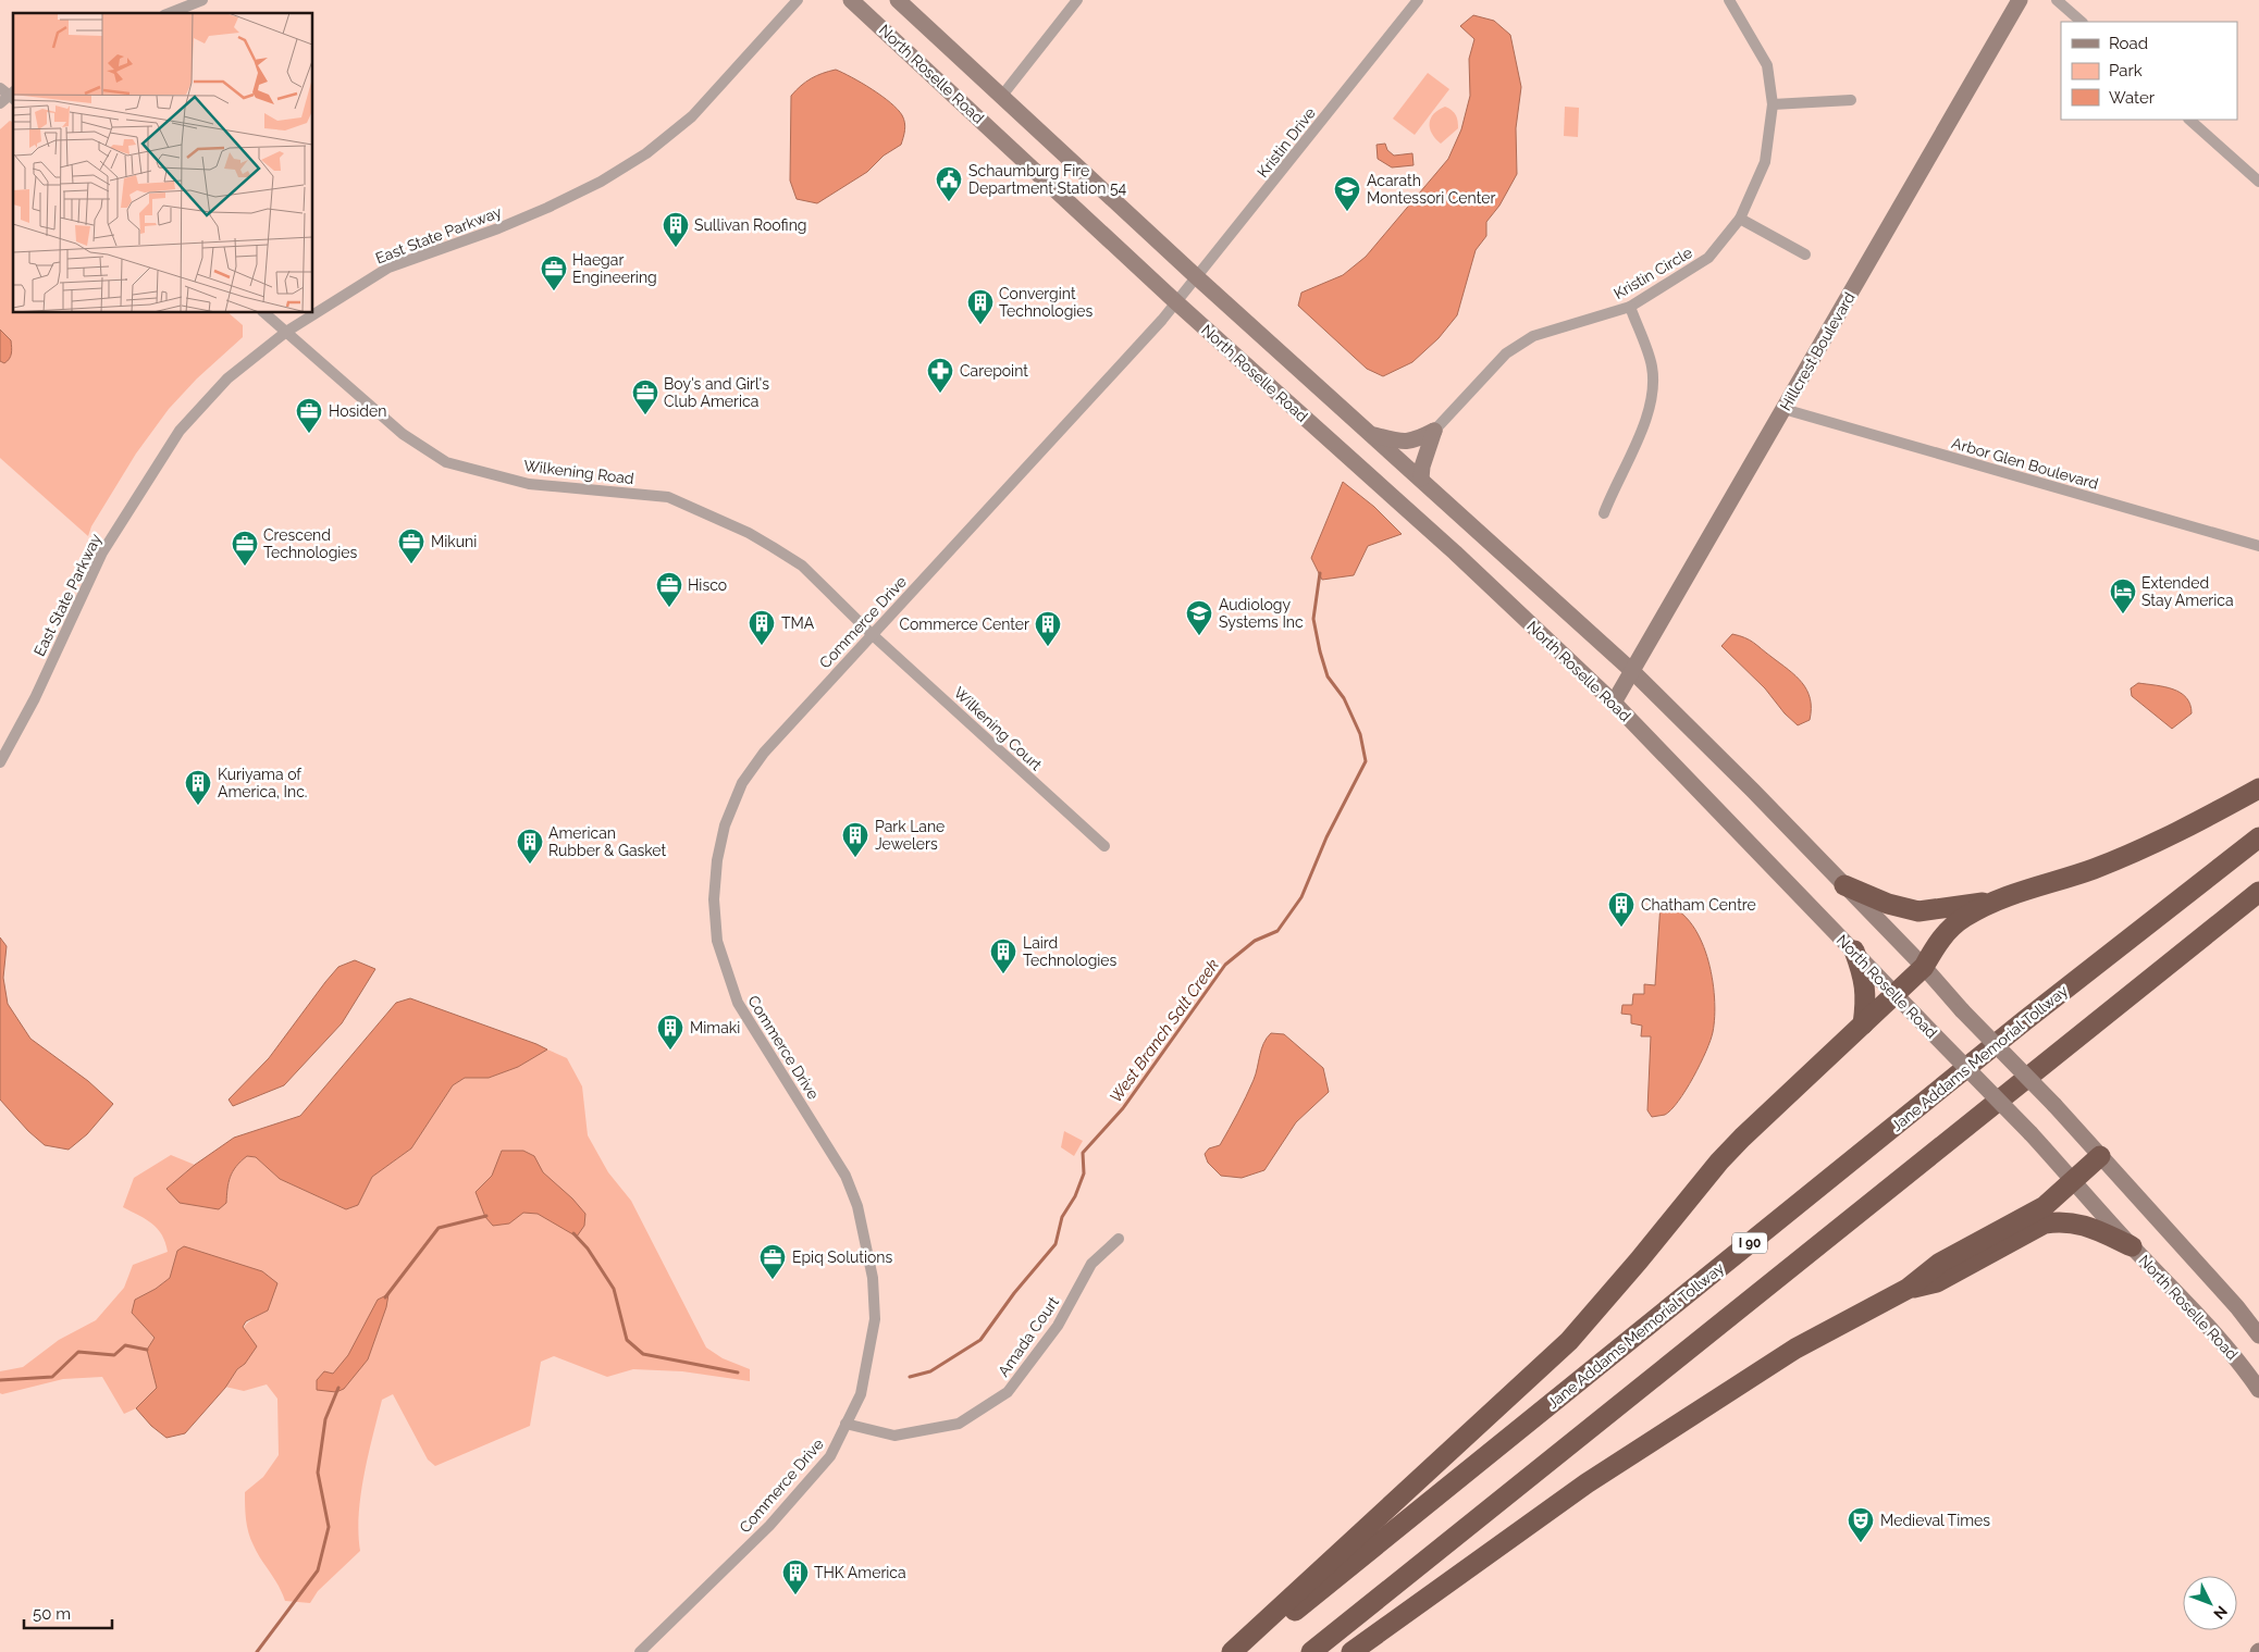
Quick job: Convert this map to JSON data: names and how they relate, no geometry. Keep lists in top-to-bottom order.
{
  "streets": {
    "highway": ["Jane Addams Memorial Tollway", "I 90"],
    "main road": ["North Roselle Road", "Hillcrest Boulevard"],
    "street": [
      "Kristin Drive",
      "East State Parkway",
      "Kristin Circle",
      "Arbor Glen Boulevard",
      "Wilkening Road",
      "Commerce Drive",
      "Wilkening Court",
      "Amada Court"
    ]
  },
  "crossings": [
    ["North Roselle Road", "Kristin Drive"],
    ["North Roselle Road", "Hillcrest Boulevard"],
    ["North Roselle Road", "Commerce Drive"],
    ["Kristin Drive", "Commerce Drive"],
    ["East State Parkway", "Wilkening Road"],
    ["Hillcrest Boulevard", "Arbor Glen Boulevard"],
    ["Wilkening Road", "Commerce Drive"],
    ["Wilkening Road", "Wilkening Court"],
    ["Commerce Drive", "Wilkening Court"],
    ["Commerce Drive", "Amada Court"]
  ],
  "water": ["West Branch Salt Creek"],
  "places": {
    "public building": ["Schaumburg Fire Department Station 54"],
    "school or university": ["Acarath Montessori Center", "Audiology Systems Inc"],
    "building": [
      "Sullivan Roofing",
      "Convergint Technologies",
      "TMA",
      "Commerce Center",
      "Kuriyama of America, Inc.",
      "Park Lane Jewelers",
      "American Rubber & Gasket",
      "Chatham Centre",
      "Laird Technologies",
      "Mimaki",
      "THK America"
    ],
    "office": [
      "Haegar Engineering",
      "Boy's and Girl's Club America",
      "Hosiden",
      "Mikuni",
      "Crescend Technologies",
      "Hisco",
      "Epiq Solutions"
    ],
    "pharmacy": ["Carepoint"],
    "hotel": ["Extended Stay America"],
    "theatre": ["Medieval Times"]
  },
  "legend": ["Road", "Park", "Water"],
  "scale_bar": "50 m",
  "north": "bottom right"
}
